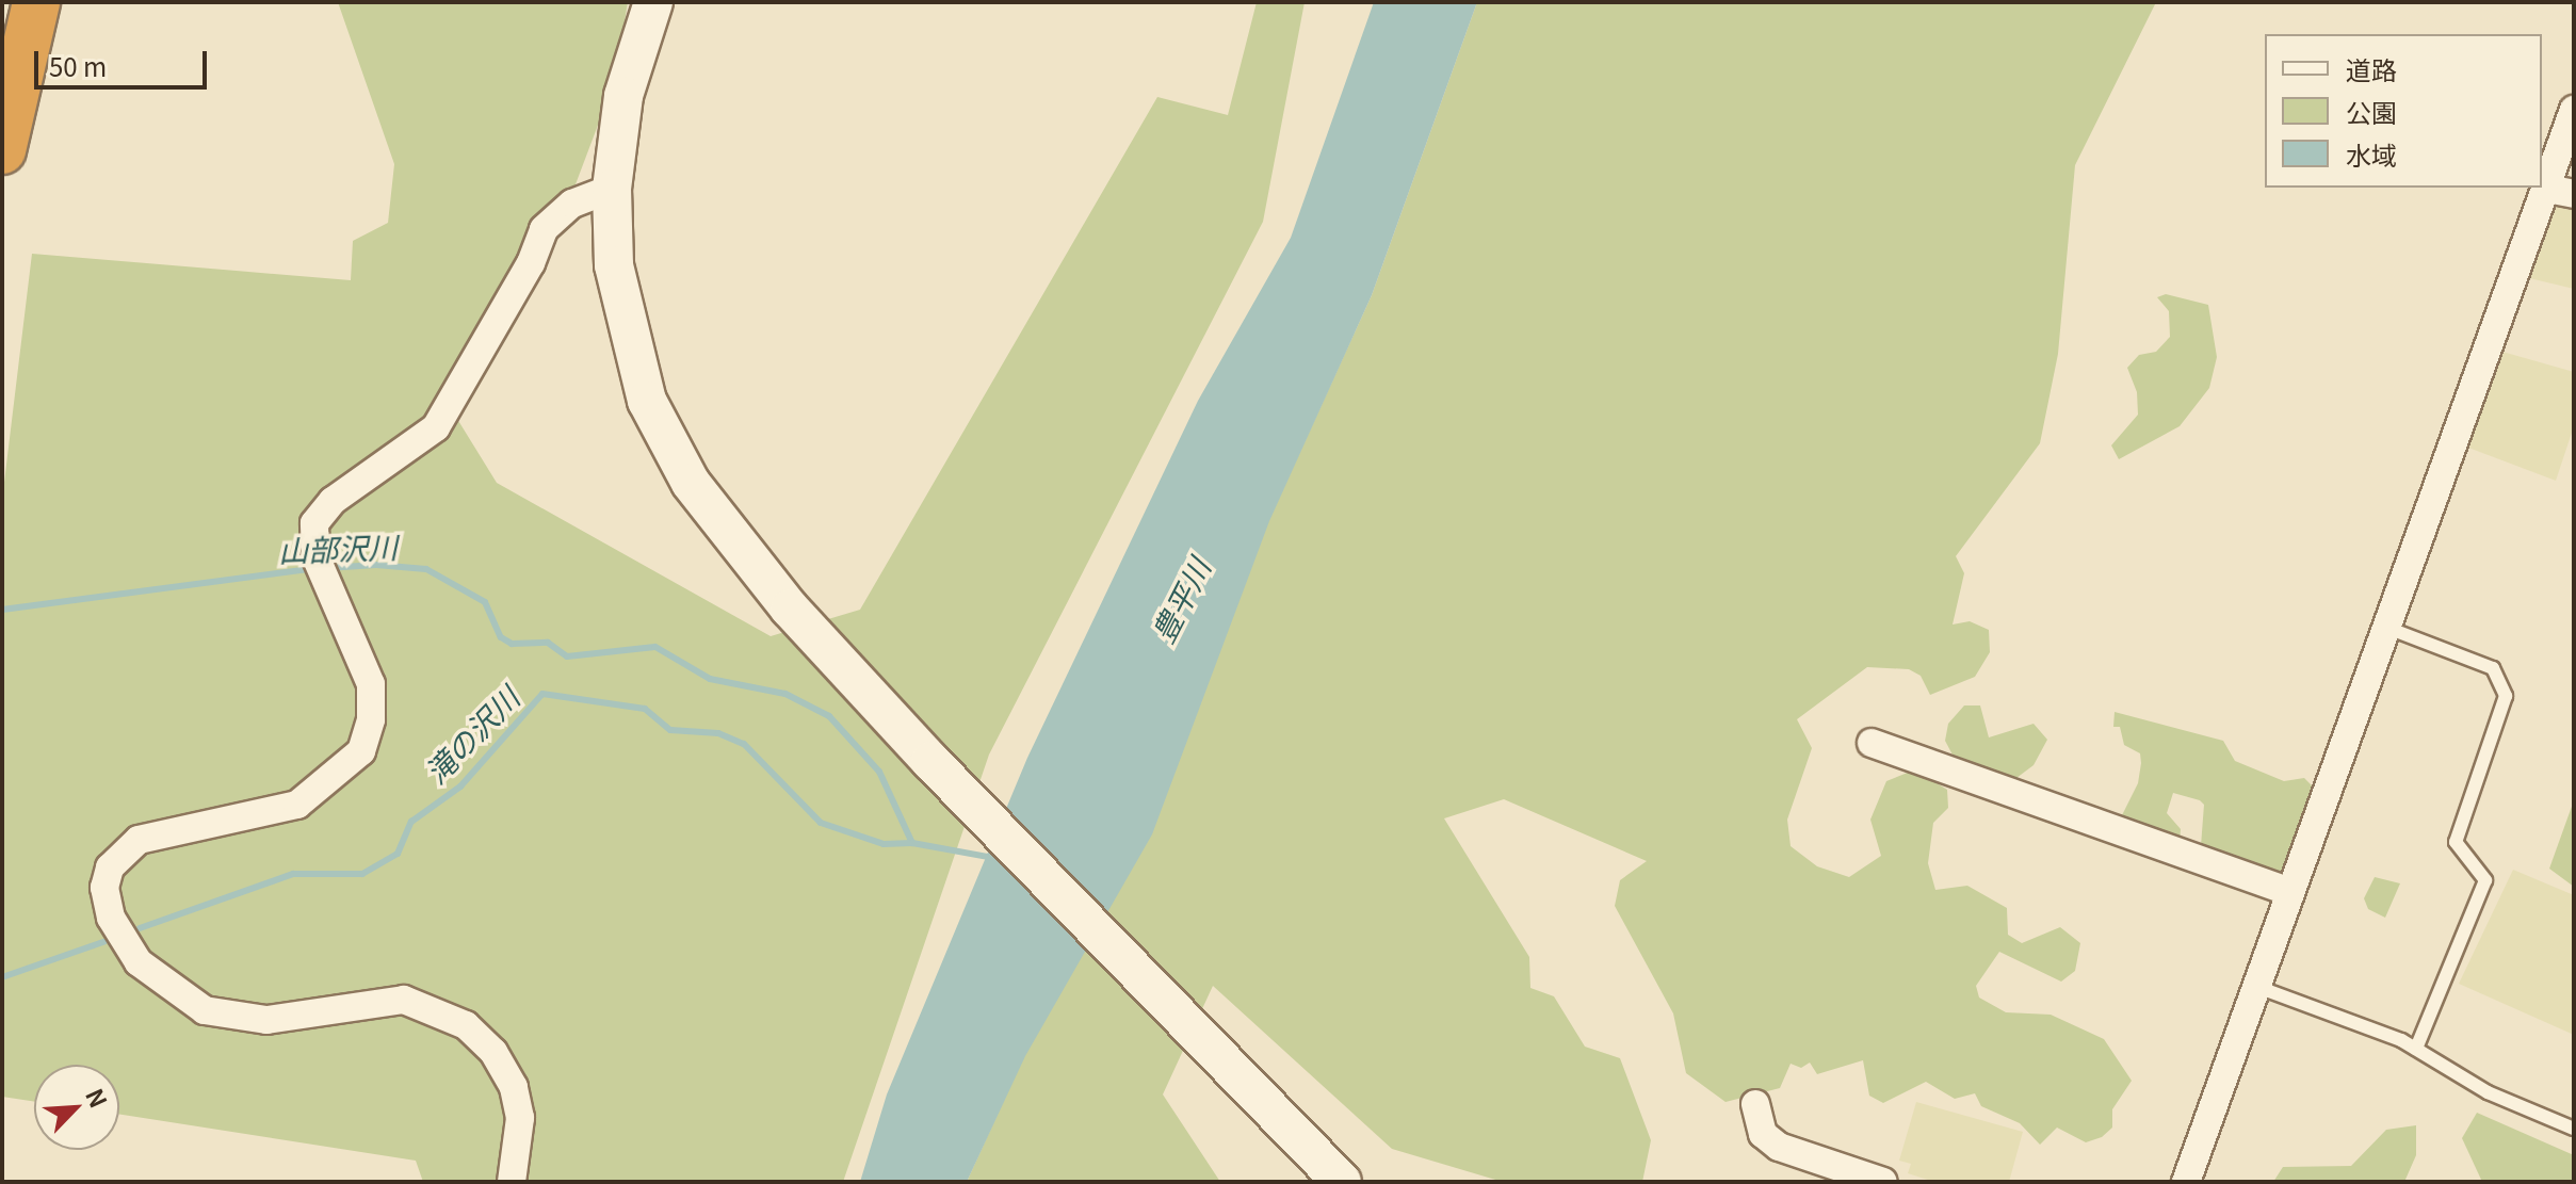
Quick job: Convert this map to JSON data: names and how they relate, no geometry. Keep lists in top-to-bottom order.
{
  "water": ["山部沢川", "豊平川", "滝の沢川"],
  "legend": ["道路", "公園", "水域"],
  "scale_bar": "50 m",
  "north": "top right"
}
